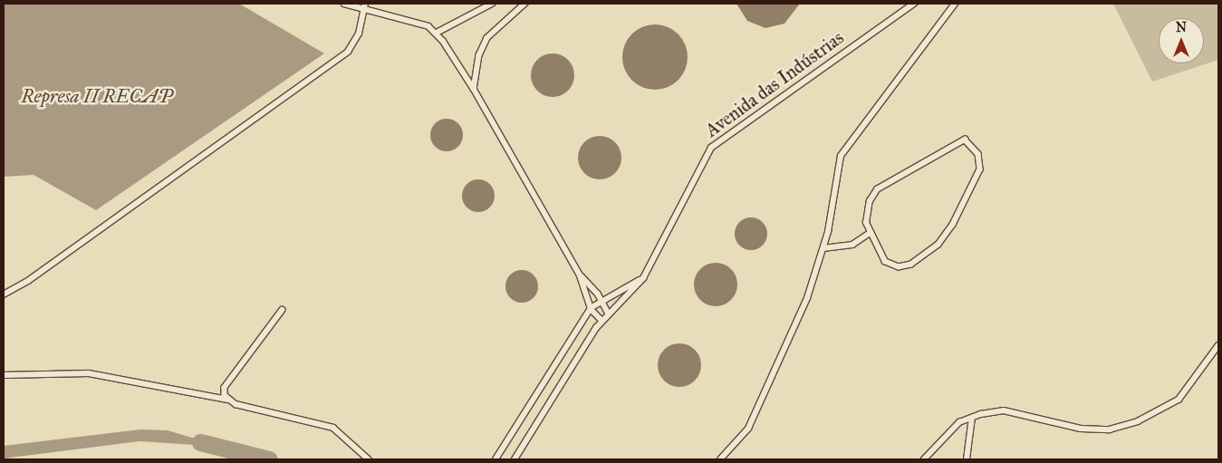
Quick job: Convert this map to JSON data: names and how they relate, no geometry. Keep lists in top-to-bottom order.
{
  "streets": {
    "lane": ["Avenida das Indústrias"]
  },
  "water": ["Represa II RECAP"],
  "north": "top"
}
